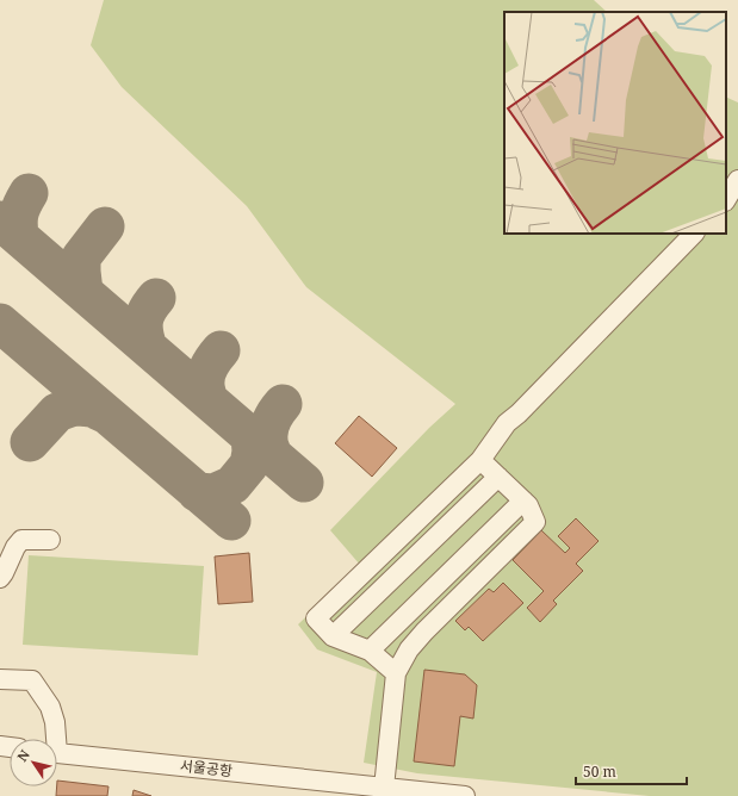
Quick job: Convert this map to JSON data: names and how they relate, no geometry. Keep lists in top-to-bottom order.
{
  "streets": {
    "lane": ["서울공항"]
  },
  "scale_bar": "50 m",
  "north": "top left"
}
